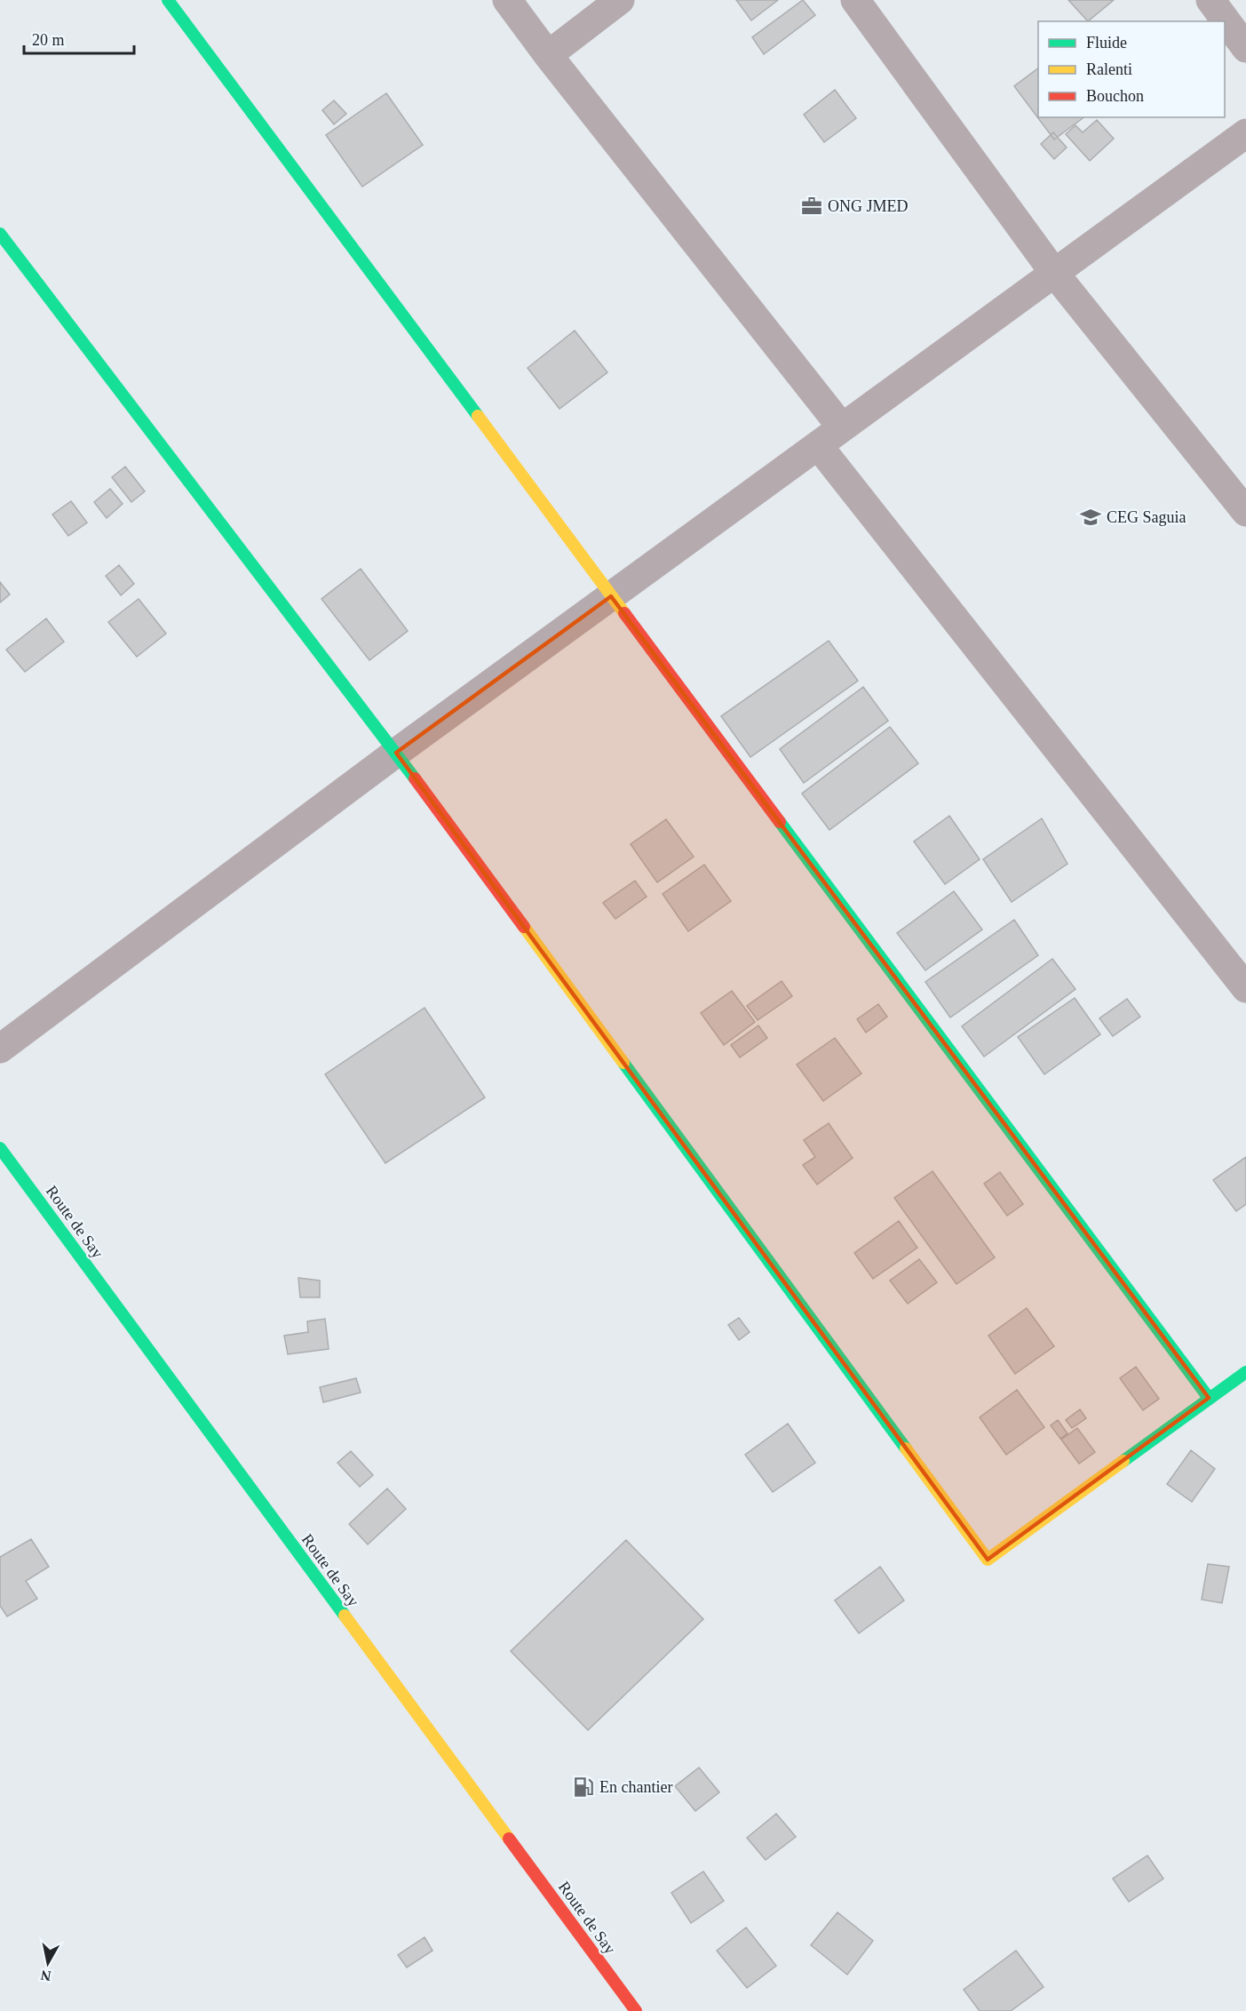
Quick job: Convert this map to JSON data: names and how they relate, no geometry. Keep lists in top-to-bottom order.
{
  "streets": {
    "street": ["Route de Say"]
  },
  "places": {
    "office": ["ONG JMED"],
    "school or university": ["CEG Saguia"],
    "fuel station": ["En chantier"]
  },
  "legend": ["Fluide", "Ralenti", "Bouchon"],
  "scale_bar": "20 m",
  "north": "bottom"
}
